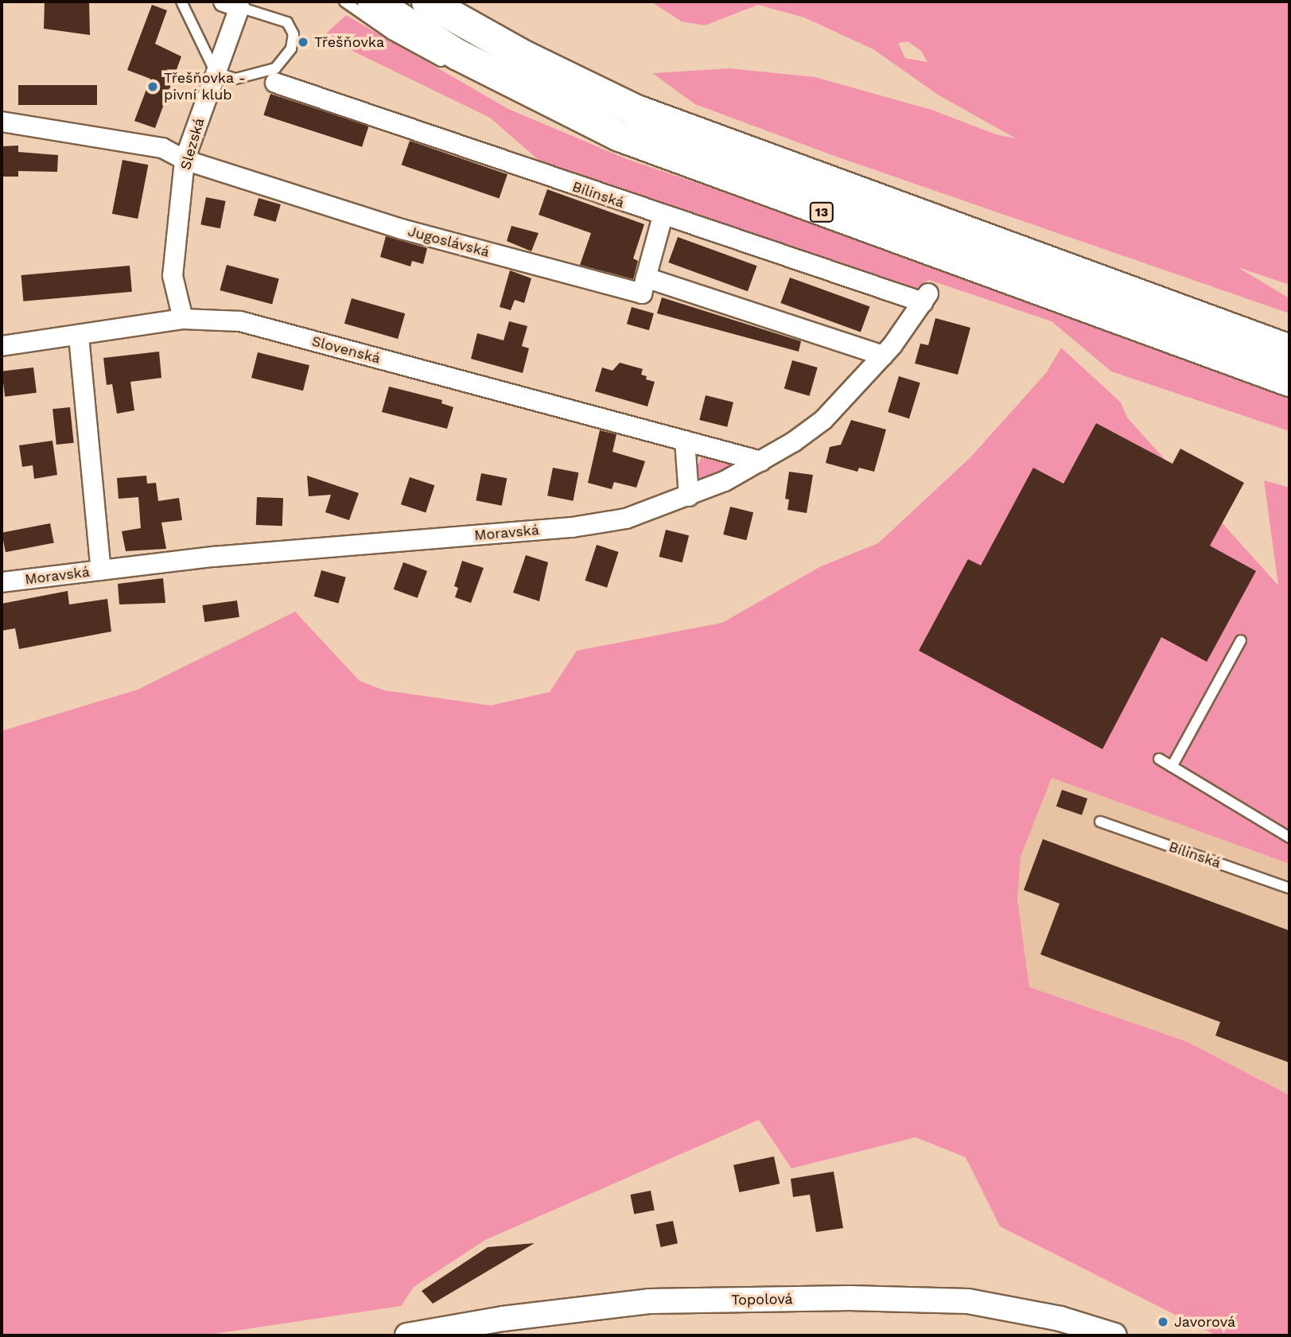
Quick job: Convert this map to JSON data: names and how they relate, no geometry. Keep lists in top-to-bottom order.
{
  "streets": {
    "highway": ["13"],
    "street": [
      "Slezská",
      "Bílinská",
      "Jugoslávská",
      "Slovenská",
      "Moravská",
      "Topolová"
    ]
  },
  "crossings": [
    ["Slezská", "Jugoslávská"],
    ["Slezská", "Slovenská"],
    ["Bílinská", "Moravská"],
    ["Slovenská", "Moravská"]
  ],
  "places": ["Třešňovka", "Třešňovka - pivní klub", "Javorová"]
}
